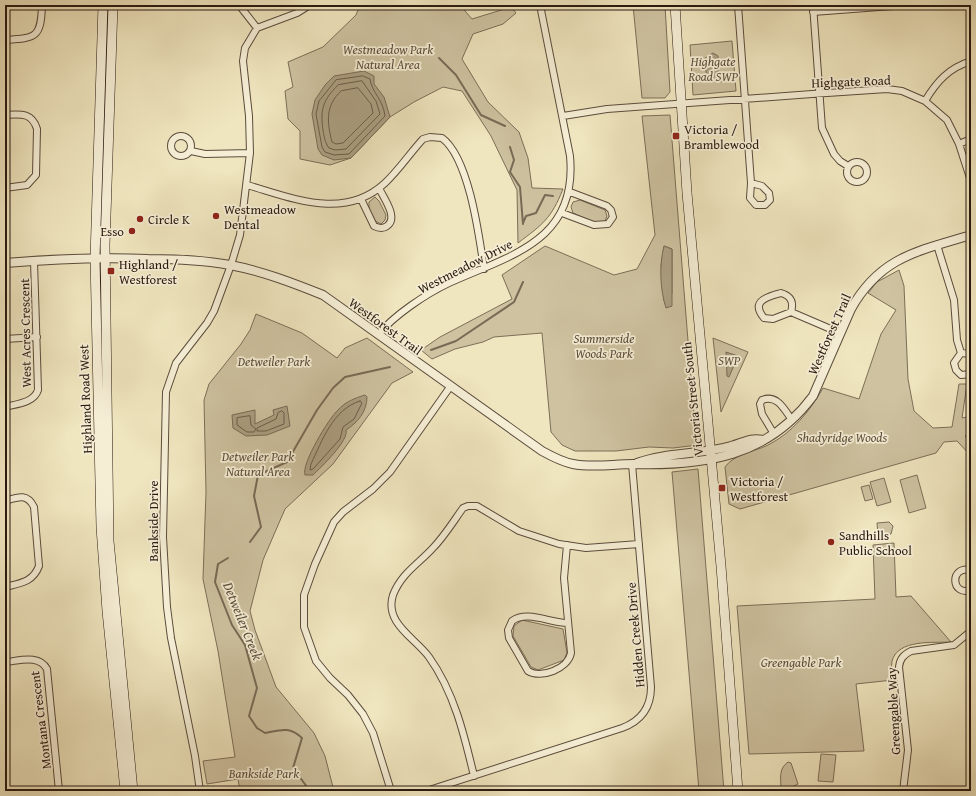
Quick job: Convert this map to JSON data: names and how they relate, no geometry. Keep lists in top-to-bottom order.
{
  "streets": {
    "main road": ["Highland Road West", "Victoria Street South"],
    "street": [
      "Highgate Road",
      "Westmeadow Drive",
      "Westforest Trail",
      "West Acres Crescent",
      "Bankside Drive",
      "Hidden Creek Drive",
      "Greengable Way",
      "Montana Crescent"
    ]
  },
  "crossings": [
    ["Highgate Road", "Westmeadow Drive"],
    ["Highgate Road", "Victoria Street South"],
    ["Westmeadow Drive", "Westforest Trail"],
    ["Westforest Trail", "West Acres Crescent"],
    ["Westforest Trail", "Highland Road West"],
    ["Westforest Trail", "Victoria Street South"],
    ["Westforest Trail", "Bankside Drive"],
    ["Westforest Trail", "Hidden Creek Drive"]
  ],
  "water": ["Detweiler Creek"],
  "parks": [
    "Westmeadow Park Natural Area",
    "Highgate Road SWP",
    "Summerside Woods Park",
    "SWP",
    "Detweiler Park",
    "Shadyridge Woods",
    "Detweiler Park Natural Area",
    "Greengable Park",
    "Bankside Park"
  ],
  "places": {
    "transit": ["Victoria / Bramblewood", "Highland / Westforest", "Victoria / Westforest"],
    "other": [
      "Westmeadow Dental",
      "Circle K",
      "Esso",
      "Sandhills Public School"
    ]
  }
}
